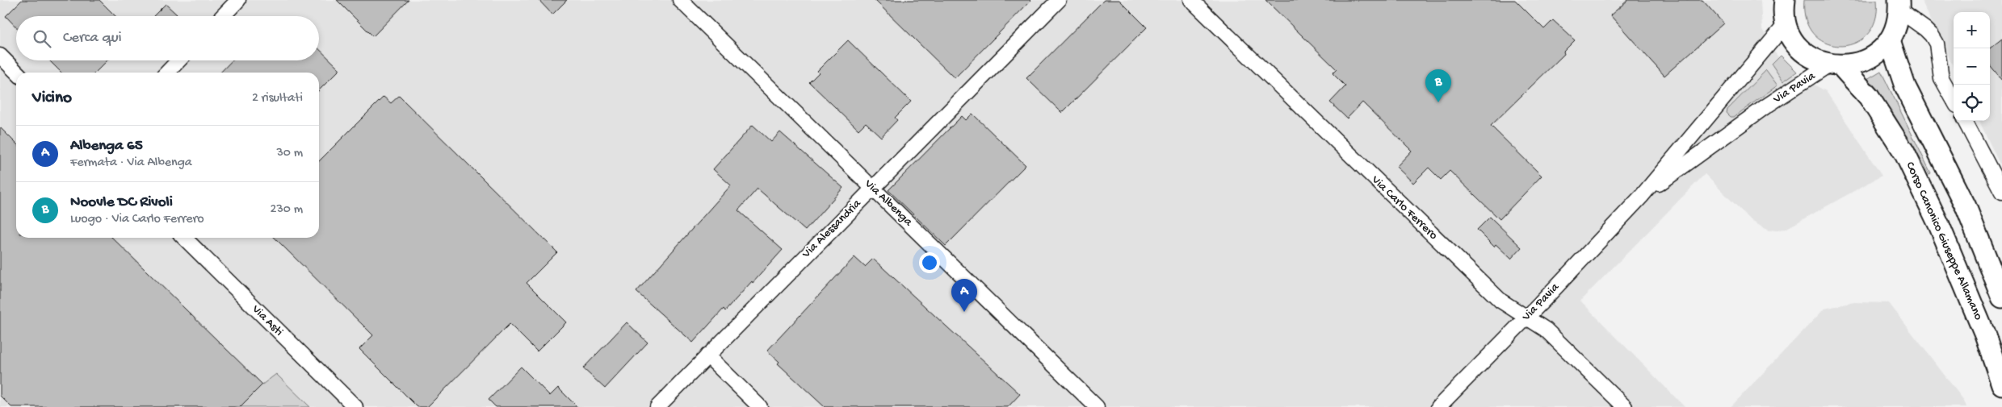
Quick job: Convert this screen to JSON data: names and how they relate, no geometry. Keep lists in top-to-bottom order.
{
  "streets": {
    "main road": ["Corso Canonico Giuseppe Allamano"],
    "street": [
      "Via Pavia",
      "Via Albenga",
      "Via Carlo Ferrero",
      "Via Alessandria",
      "Via Asti"
    ]
  },
  "crossings": [
    ["Via Pavia", "Via Carlo Ferrero"],
    ["Via Pavia", "Corso Canonico Giuseppe Allamano"],
    ["Via Albenga", "Via Alessandria"]
  ],
  "page": {
    "map_buttons": ["+", "−"],
    "search": "Cerca qui",
    "pins": ["B", "A"],
    "heading": ["Vicino", "2 risultati"],
    "list": [
      {
        "mark": "A",
        "name": "Albenga 65",
        "note": "Fermata · Via Albenga",
        "value": "30 m"
      },
      {
        "mark": "B",
        "name": "Noovle DC Rivoli",
        "note": "Luogo · Via Carlo Ferrero",
        "value": "230 m"
      }
    ]
  }
}
